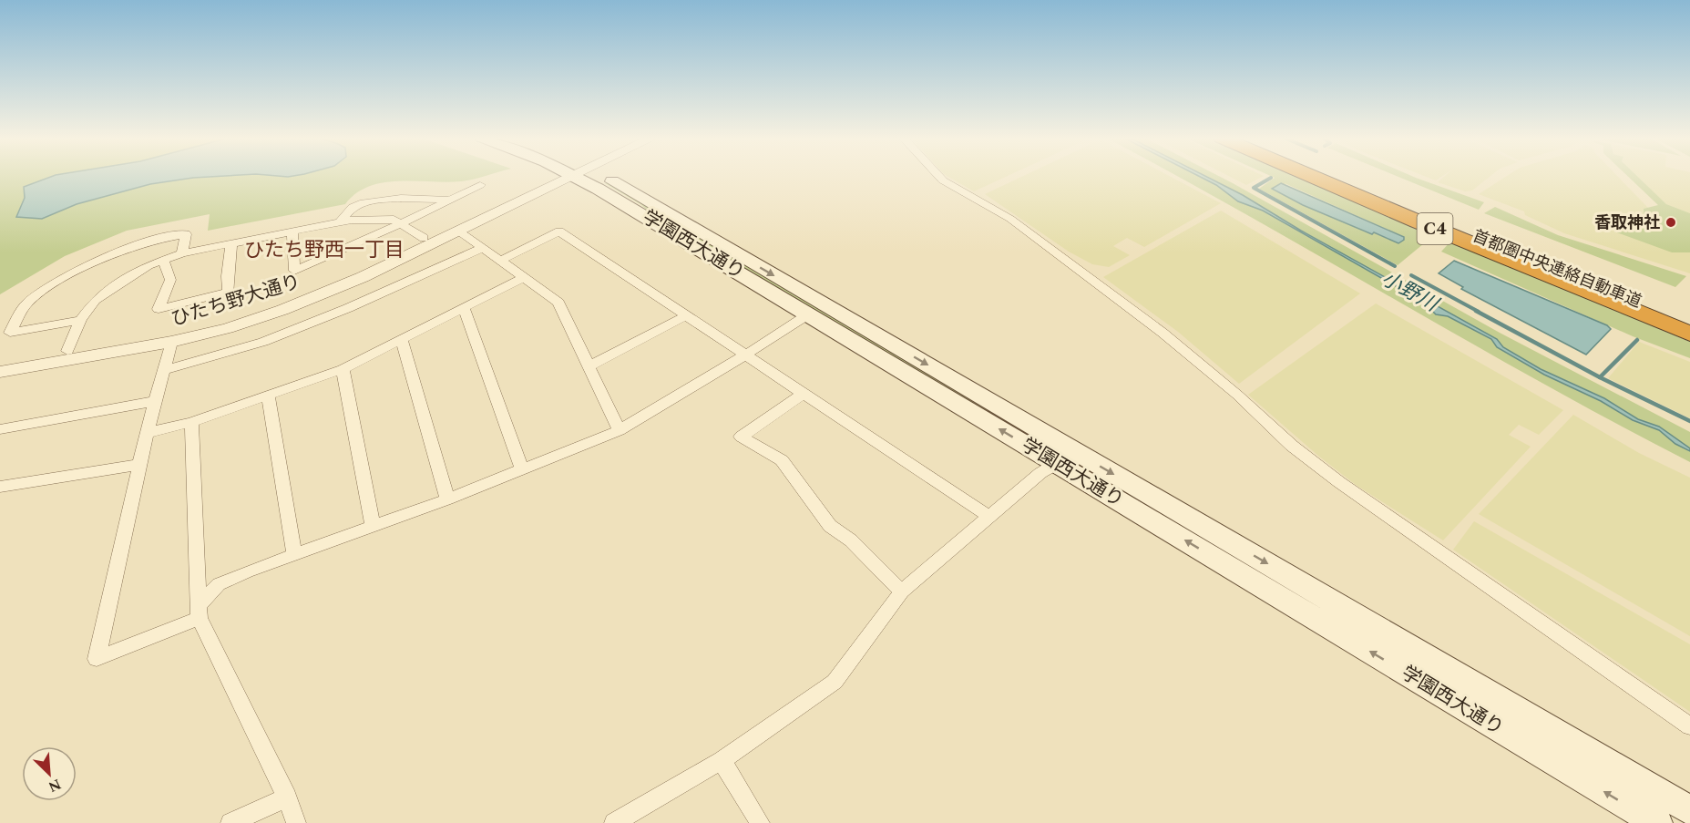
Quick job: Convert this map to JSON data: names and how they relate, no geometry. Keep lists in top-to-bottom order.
{
  "streets": {
    "highway": ["C4", "首都圏中央連絡自動車道"],
    "main road": ["学園西大通り"],
    "street": ["ひたち野大通り"]
  },
  "districts": ["ひたち野西一丁目"],
  "water": ["小野川"],
  "places": ["香取神社"],
  "north": "bottom right"
}
